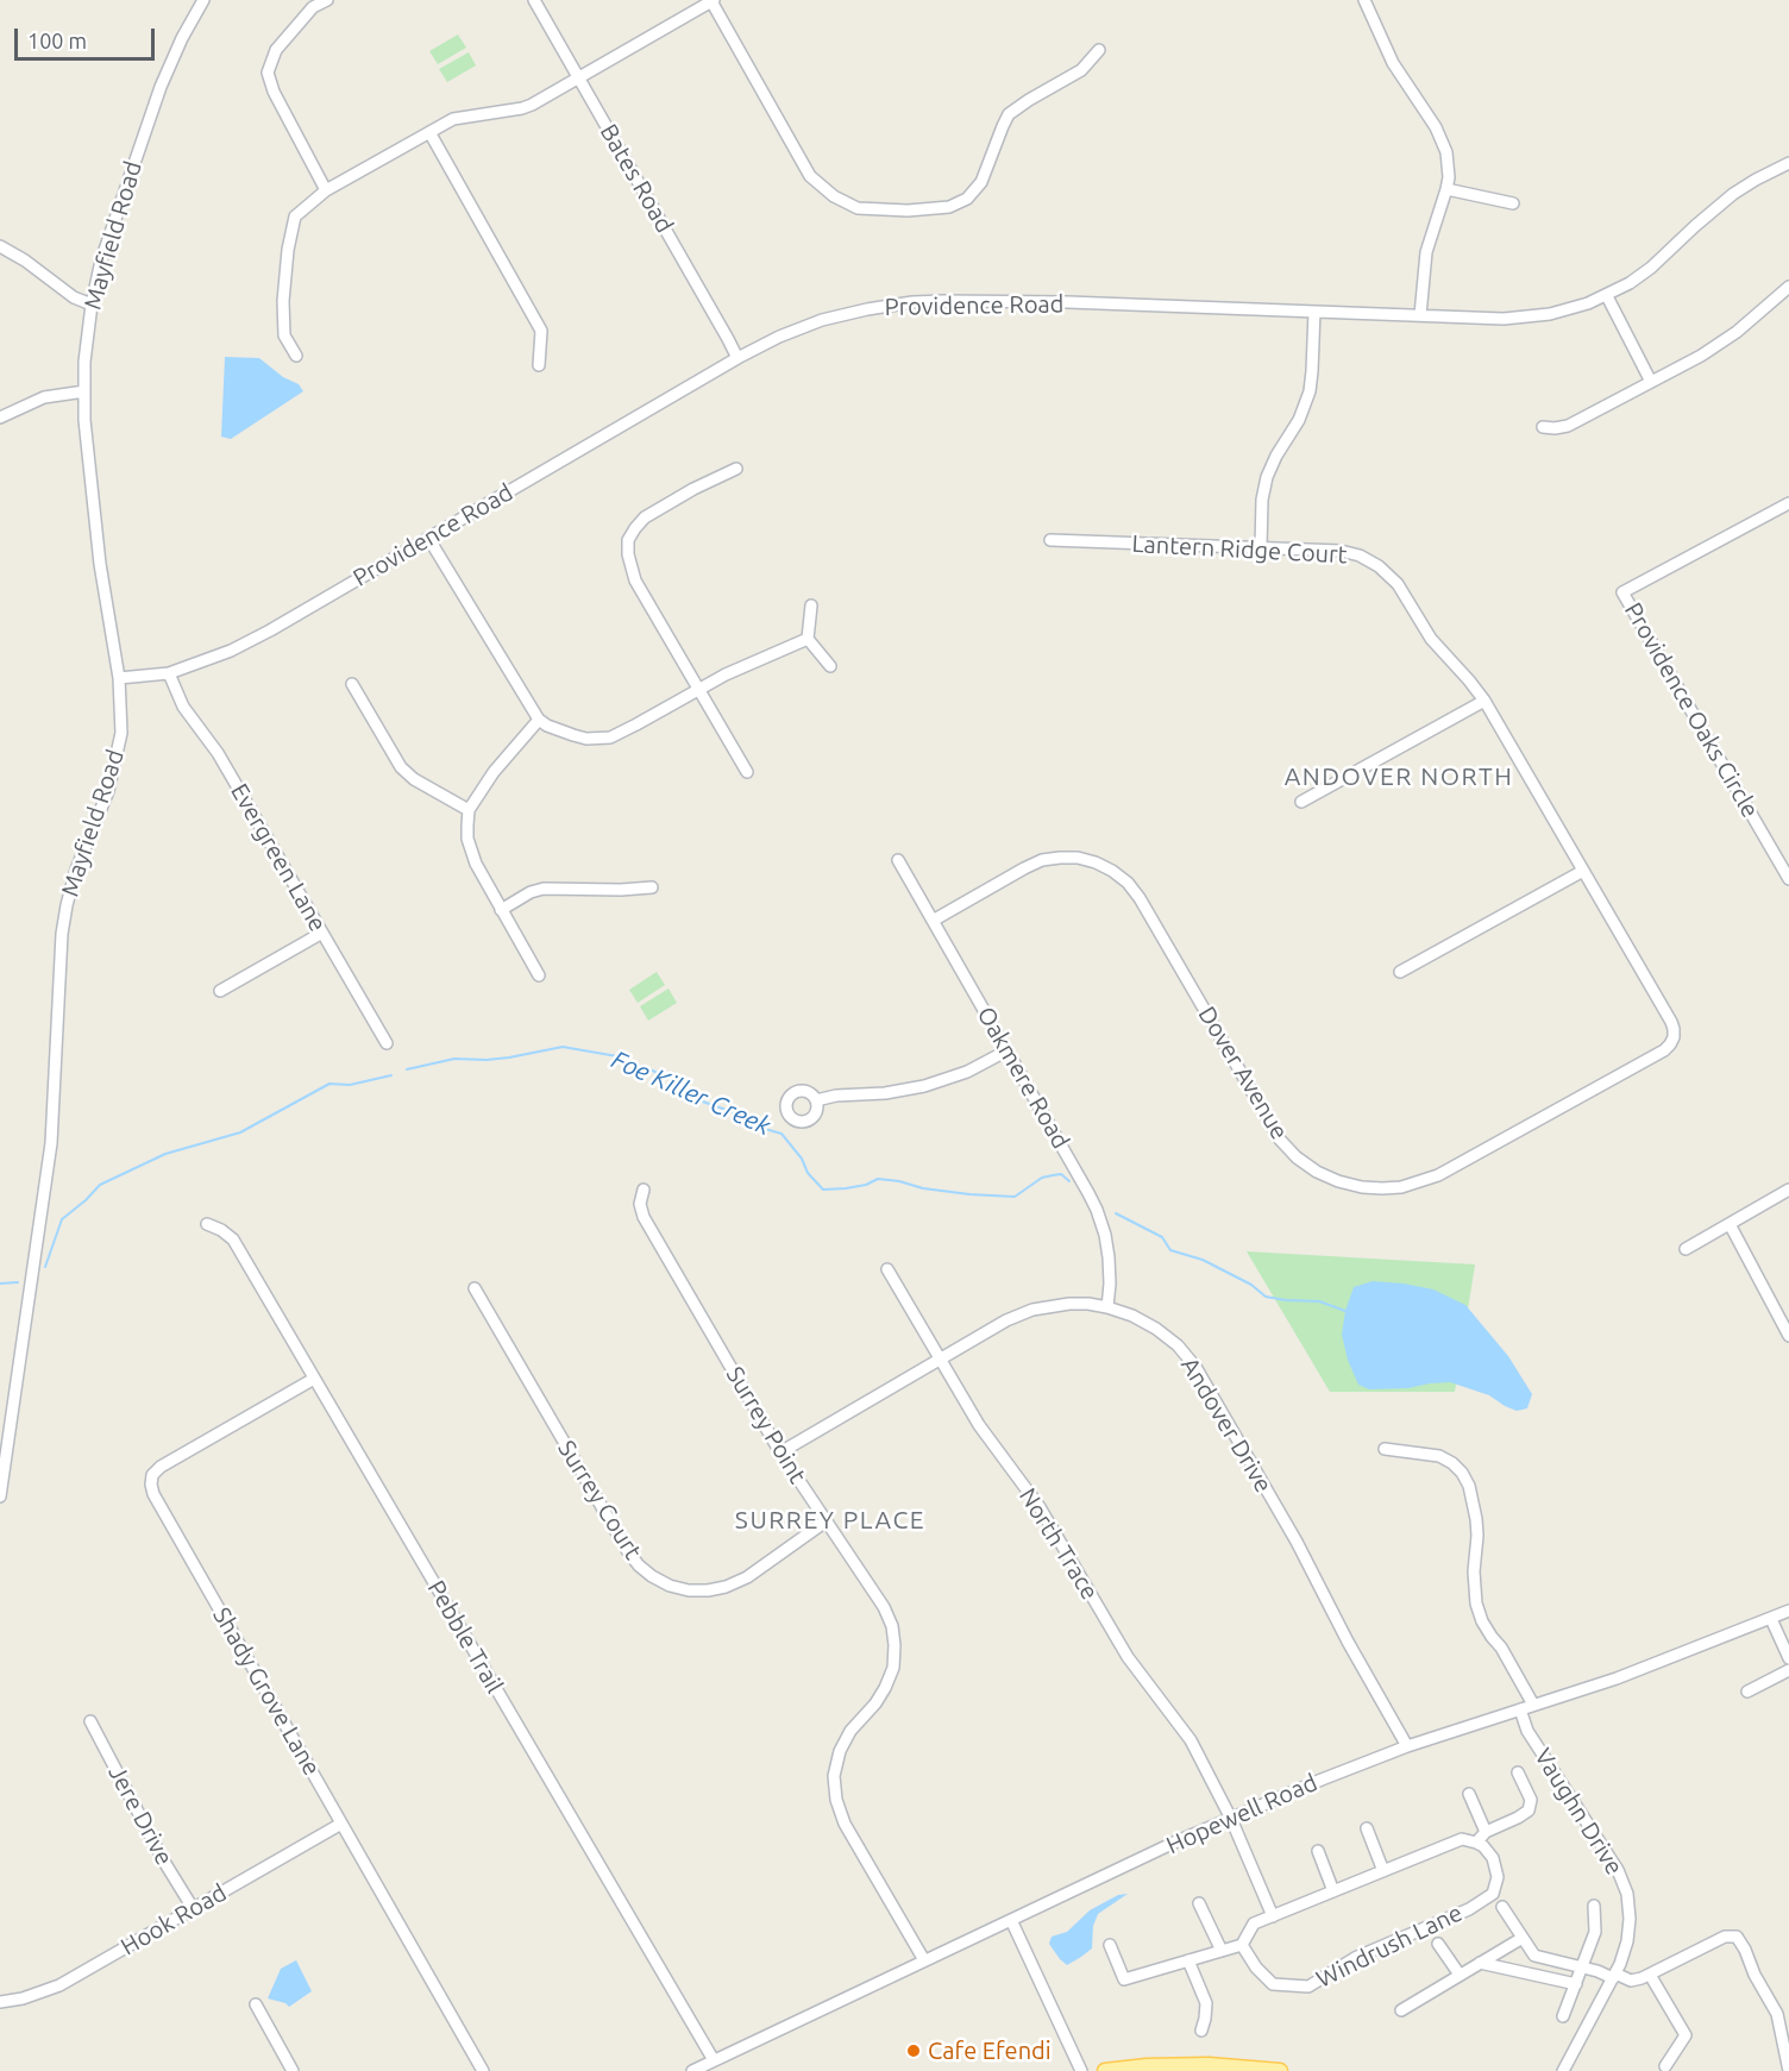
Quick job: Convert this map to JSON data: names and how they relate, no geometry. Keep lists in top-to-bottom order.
{
  "streets": {
    "street": [
      "Bates Road",
      "Mayfield Road",
      "Providence Road",
      "Lantern Ridge Court",
      "Providence Oaks Circle",
      "Evergreen Lane",
      "Dover Avenue",
      "Oakmere Road",
      "Surrey Point",
      "Andover Drive",
      "Surrey Court",
      "North Trace",
      "Pebble Trail",
      "Shady Grove Lane",
      "Vaughn Drive",
      "Hopewell Road",
      "Jere Drive",
      "Hook Road",
      "Windrush Lane"
    ]
  },
  "crossings": [
    ["Bates Road", "Providence Road"],
    ["Mayfield Road", "Providence Road"],
    ["Providence Road", "Evergreen Lane"],
    ["Lantern Ridge Court", "Dover Avenue"],
    ["Dover Avenue", "Oakmere Road"],
    ["Oakmere Road", "Andover Drive"],
    ["Surrey Point", "Andover Drive"],
    ["Surrey Point", "Surrey Court"],
    ["Surrey Point", "Hopewell Road"],
    ["Andover Drive", "North Trace"],
    ["Andover Drive", "Hopewell Road"],
    ["North Trace", "Hopewell Road"],
    ["Pebble Trail", "Shady Grove Lane"],
    ["Pebble Trail", "Hopewell Road"],
    ["Shady Grove Lane", "Hook Road"],
    ["Vaughn Drive", "Hopewell Road"],
    ["Jere Drive", "Hook Road"]
  ],
  "districts": ["ANDOVER NORTH", "SURREY PLACE"],
  "water": ["Foe Killer Creek"],
  "places": ["Cafe Efendi"],
  "scale_bar": "100 m"
}
